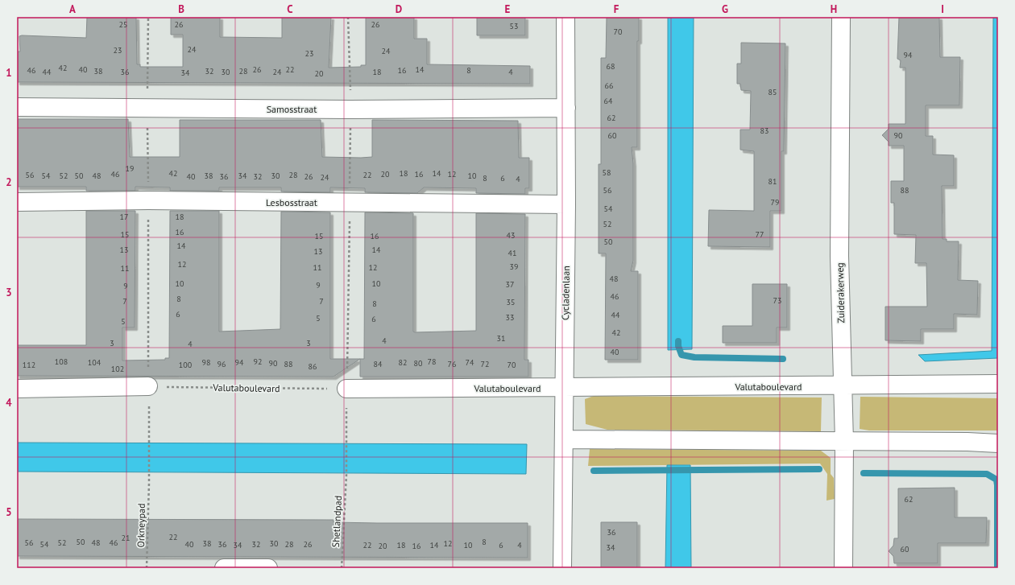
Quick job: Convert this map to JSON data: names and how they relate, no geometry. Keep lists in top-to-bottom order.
{
  "streets": {
    "street": [
      "Samosstraat",
      "Lesbosstraat",
      "Cycladenlaan",
      "Zuiderakerweg",
      "Valutaboulevard"
    ],
    "path": ["Shetlandpad", "Orkneypad"]
  },
  "crossings": [
    ["Samosstraat", "Cycladenlaan"],
    ["Lesbosstraat", "Cycladenlaan"],
    ["Cycladenlaan", "Valutaboulevard"],
    ["Zuiderakerweg", "Valutaboulevard"],
    ["Valutaboulevard", "Shetlandpad"],
    ["Valutaboulevard", "Orkneypad"]
  ],
  "house_numbers": [
    "25",
    "26",
    "26",
    "53",
    "70",
    "24",
    "23",
    "24",
    "23",
    "94",
    "68",
    "42",
    "40",
    "26",
    "22",
    "14",
    "46",
    "16",
    "8",
    "38",
    "32",
    "28",
    "44",
    "36",
    "30",
    "24",
    "18",
    "4",
    "34",
    "20",
    "66",
    "85",
    "64",
    "62",
    "83",
    "60",
    "90",
    "19",
    "58",
    "42",
    "18",
    "14",
    "46",
    "20",
    "16",
    "12",
    "56",
    "28",
    "22",
    "54",
    "52",
    "50",
    "48",
    "38",
    "34",
    "30",
    "10",
    "40",
    "36",
    "32",
    "26",
    "24",
    "8",
    "6",
    "4",
    "81",
    "56",
    "88",
    "79",
    "54",
    "17",
    "18",
    "52",
    "16",
    "15",
    "77",
    "43",
    "15",
    "16",
    "50",
    "14",
    "13",
    "14",
    "13",
    "41",
    "12",
    "39",
    "11",
    "12",
    "11",
    "48",
    "10",
    "10",
    "37",
    "9",
    "9",
    "46",
    "8",
    "73",
    "7",
    "7",
    "35",
    "8",
    "6",
    "44",
    "33",
    "5",
    "6",
    "5",
    "42",
    "31",
    "4",
    "3",
    "3",
    "4",
    "40",
    "108",
    "92",
    "78",
    "104",
    "98",
    "94",
    "82",
    "74",
    "90",
    "80",
    "96",
    "88",
    "84",
    "76",
    "72",
    "112",
    "100",
    "70",
    "86",
    "102",
    "62",
    "36",
    "22",
    "21",
    "50",
    "8",
    "56",
    "52",
    "48",
    "46",
    "38",
    "30",
    "12",
    "54",
    "40",
    "36",
    "32",
    "28",
    "26",
    "34",
    "22",
    "18",
    "14",
    "10",
    "6",
    "4",
    "20",
    "16",
    "34",
    "60"
  ],
  "grid": {
    "columns": [
      "A",
      "B",
      "C",
      "D",
      "E",
      "F",
      "G",
      "H",
      "I"
    ],
    "rows": [
      "1",
      "2",
      "3",
      "4",
      "5"
    ]
  }
}
